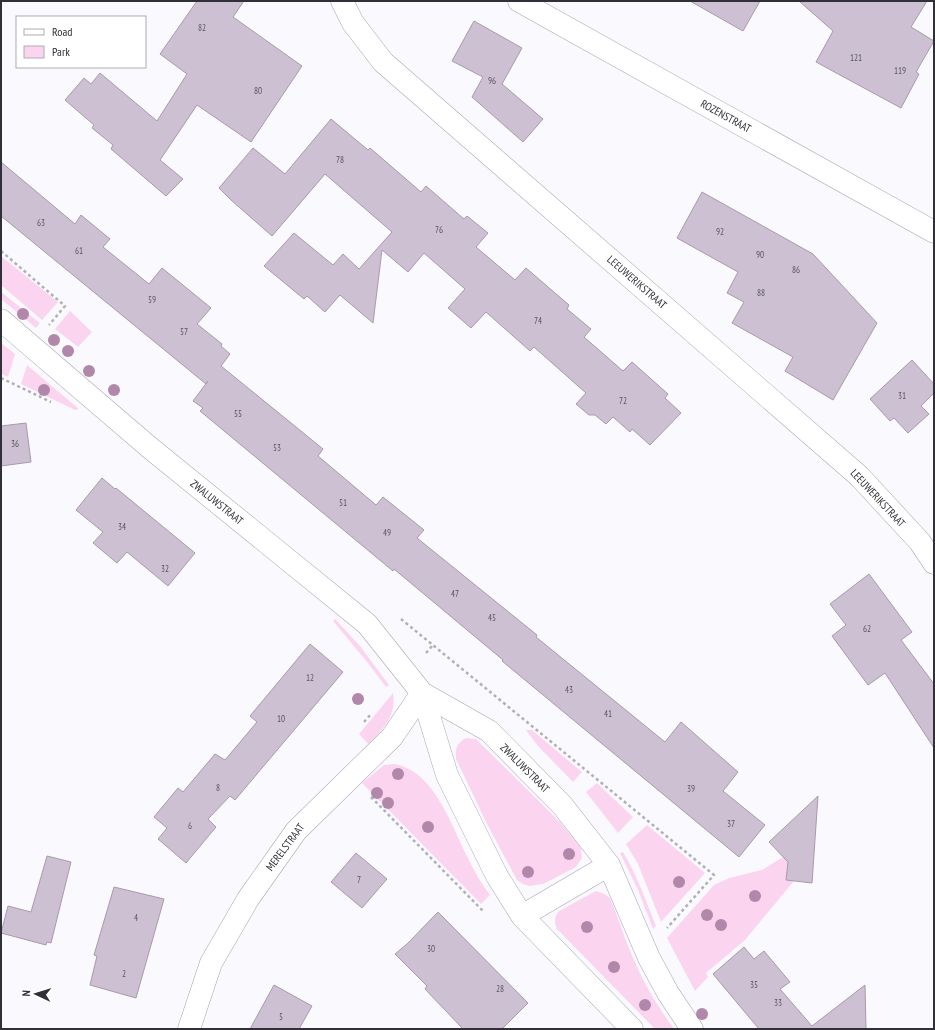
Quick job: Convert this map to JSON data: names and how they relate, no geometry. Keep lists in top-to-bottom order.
{
  "streets": {
    "street": [
      "ROZENSTRAAT",
      "LEEUWERIKSTRAAT",
      "ZWALUWSTRAAT",
      "MERELSTRAAT"
    ]
  },
  "crossings": [
    ["ZWALUWSTRAAT", "MERELSTRAAT"]
  ],
  "house_numbers": [
    "82",
    "121",
    "119",
    "96",
    "80",
    "78",
    "63",
    "76",
    "92",
    "61",
    "90",
    "86",
    "88",
    "59",
    "74",
    "57",
    "31",
    "72",
    "55",
    "36",
    "53",
    "51",
    "34",
    "49",
    "32",
    "47",
    "45",
    "62",
    "12",
    "43",
    "41",
    "10",
    "8",
    "39",
    "37",
    "6",
    "7",
    "4",
    "30",
    "2",
    "35",
    "28",
    "33",
    "5"
  ],
  "legend": ["Road", "Park"],
  "north": "left"
}
